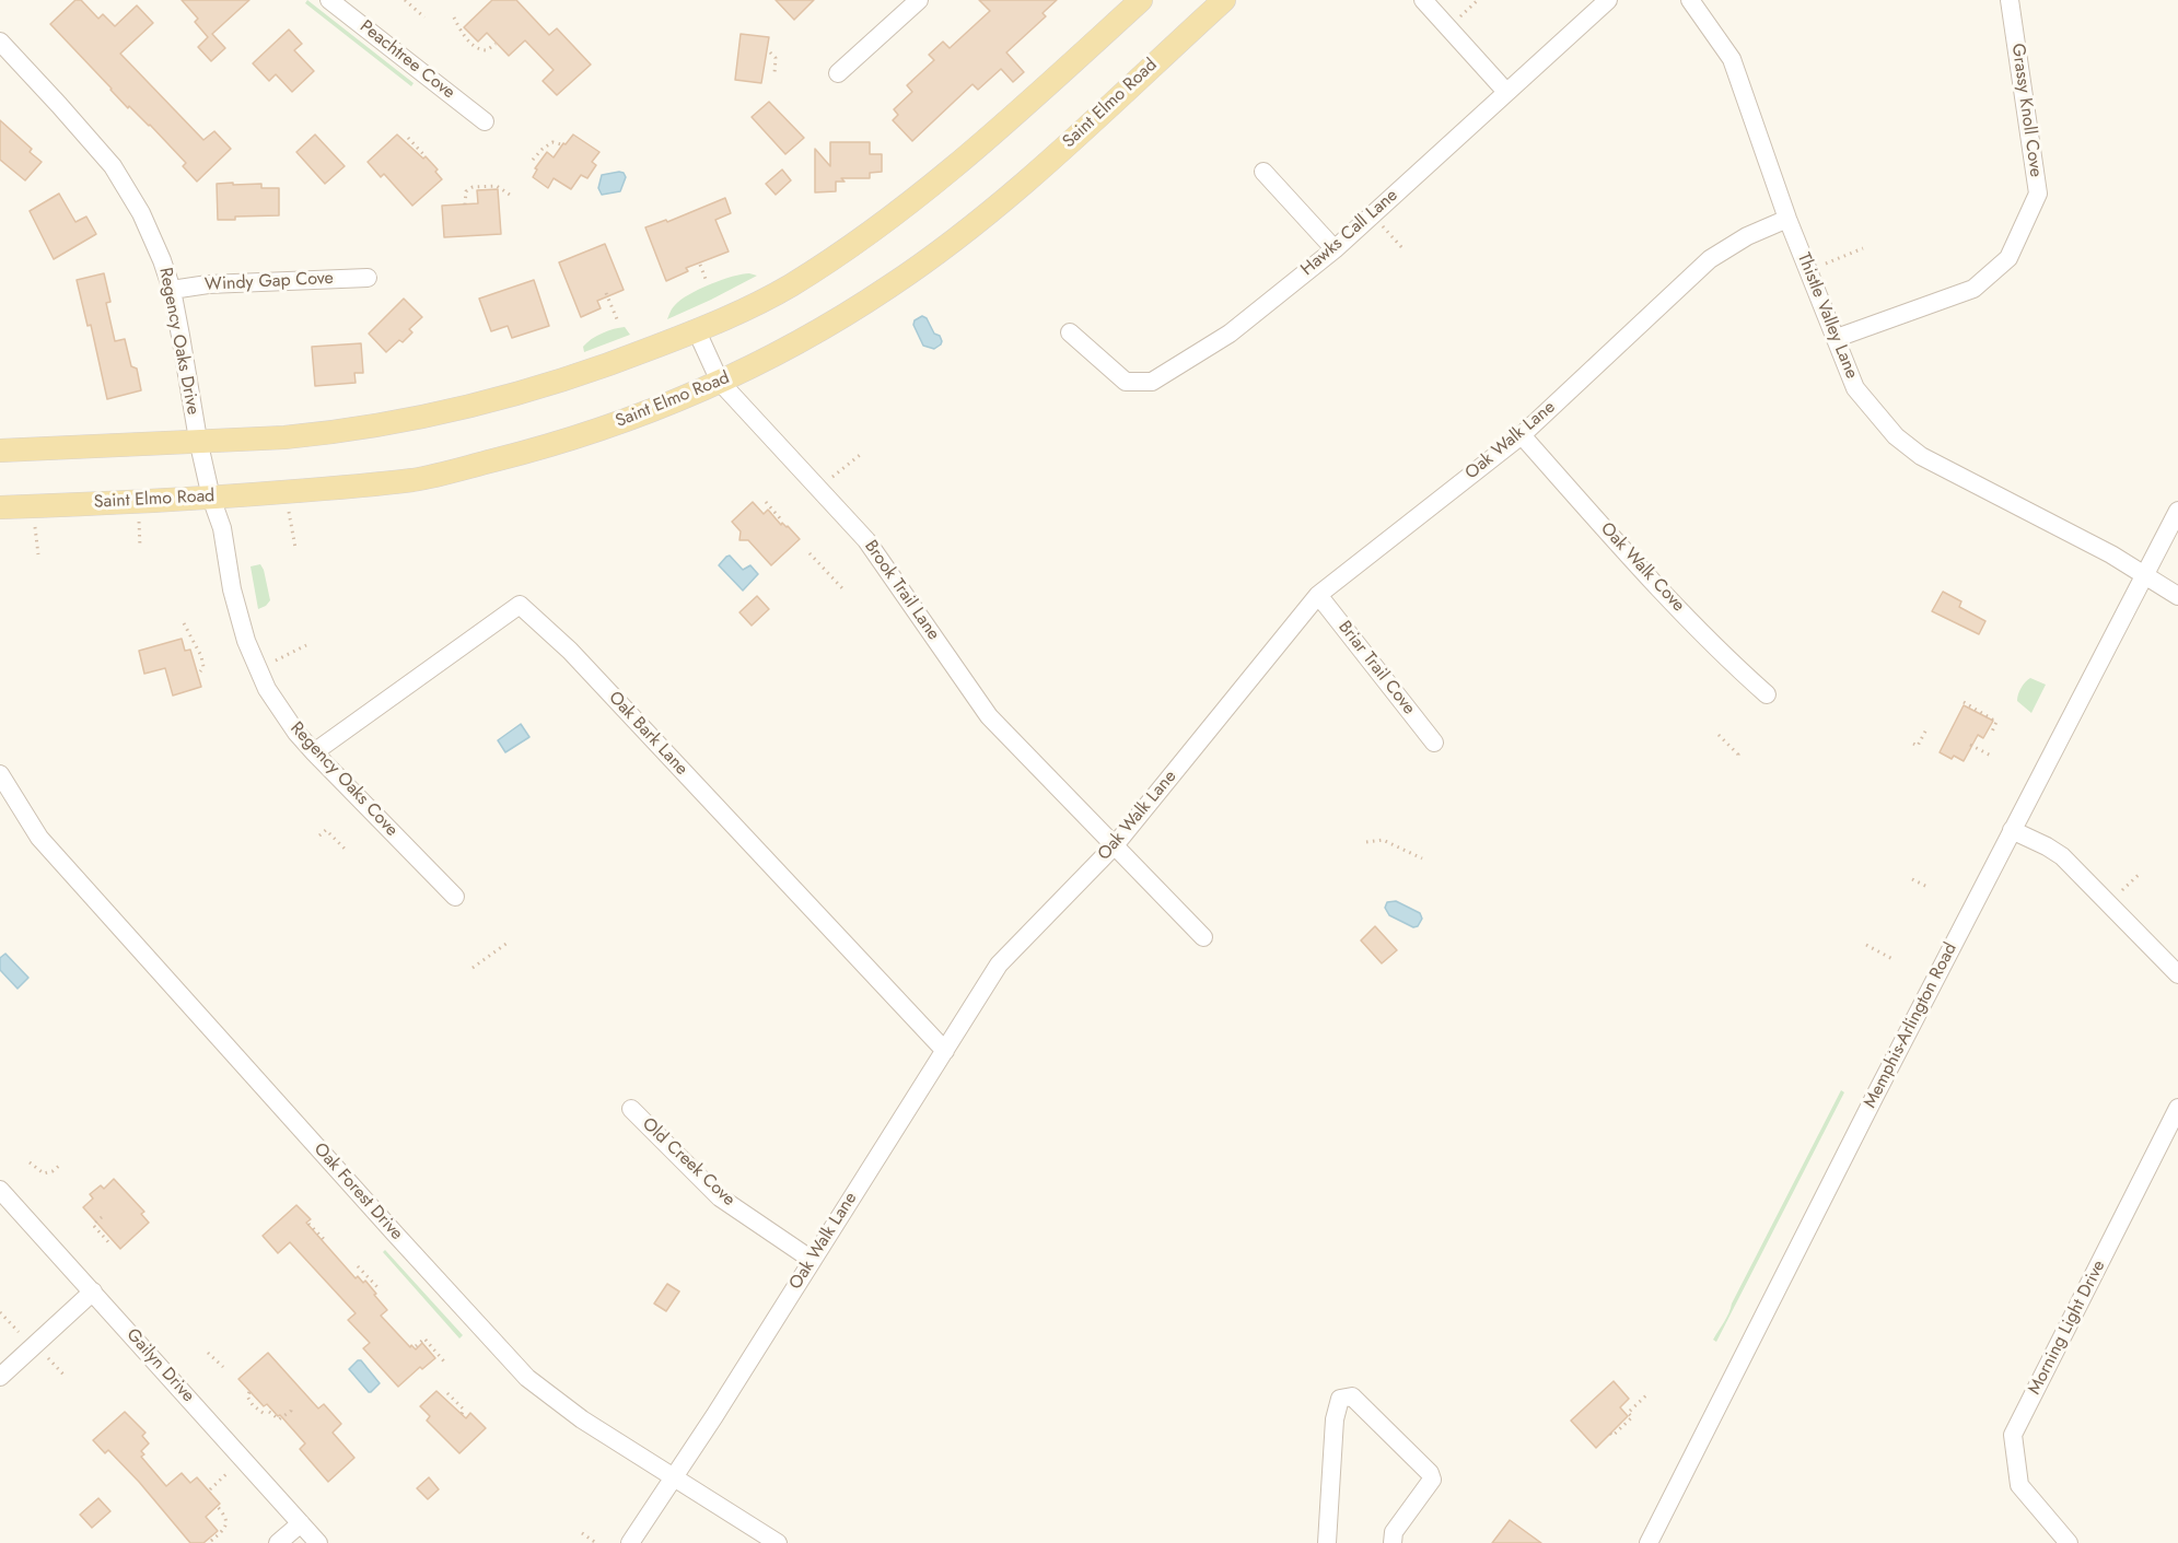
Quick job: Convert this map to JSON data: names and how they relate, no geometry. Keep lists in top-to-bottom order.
{
  "streets": {
    "main road": ["Saint Elmo Road"],
    "street": [
      "Peachtree Cove",
      "Grassy Knoll Cove",
      "Hawks Call Lane",
      "Windy Gap Cove",
      "Thistle Valley Lane",
      "Regency Oaks Drive",
      "Oak Walk Lane",
      "Oak Walk Cove",
      "Brook Trail Lane",
      "Briar Trail Cove",
      "Oak Bark Lane",
      "Regency Oaks Cove",
      "Memphis-Arlington Road",
      "Old Creek Cove",
      "Oak Forest Drive",
      "Morning Light Drive",
      "Gailyn Drive"
    ]
  },
  "crossings": [
    ["Saint Elmo Road", "Regency Oaks Drive"],
    ["Saint Elmo Road", "Brook Trail Lane"],
    ["Saint Elmo Road", "Regency Oaks Cove"],
    ["Grassy Knoll Cove", "Thistle Valley Lane"],
    ["Windy Gap Cove", "Regency Oaks Drive"],
    ["Thistle Valley Lane", "Oak Walk Lane"],
    ["Thistle Valley Lane", "Memphis-Arlington Road"],
    ["Regency Oaks Drive", "Regency Oaks Cove"],
    ["Oak Walk Lane", "Oak Walk Cove"],
    ["Oak Walk Lane", "Brook Trail Lane"],
    ["Oak Walk Lane", "Briar Trail Cove"],
    ["Oak Walk Lane", "Oak Bark Lane"],
    ["Oak Walk Lane", "Old Creek Cove"],
    ["Oak Walk Lane", "Oak Forest Drive"],
    ["Oak Bark Lane", "Regency Oaks Cove"]
  ]
}
